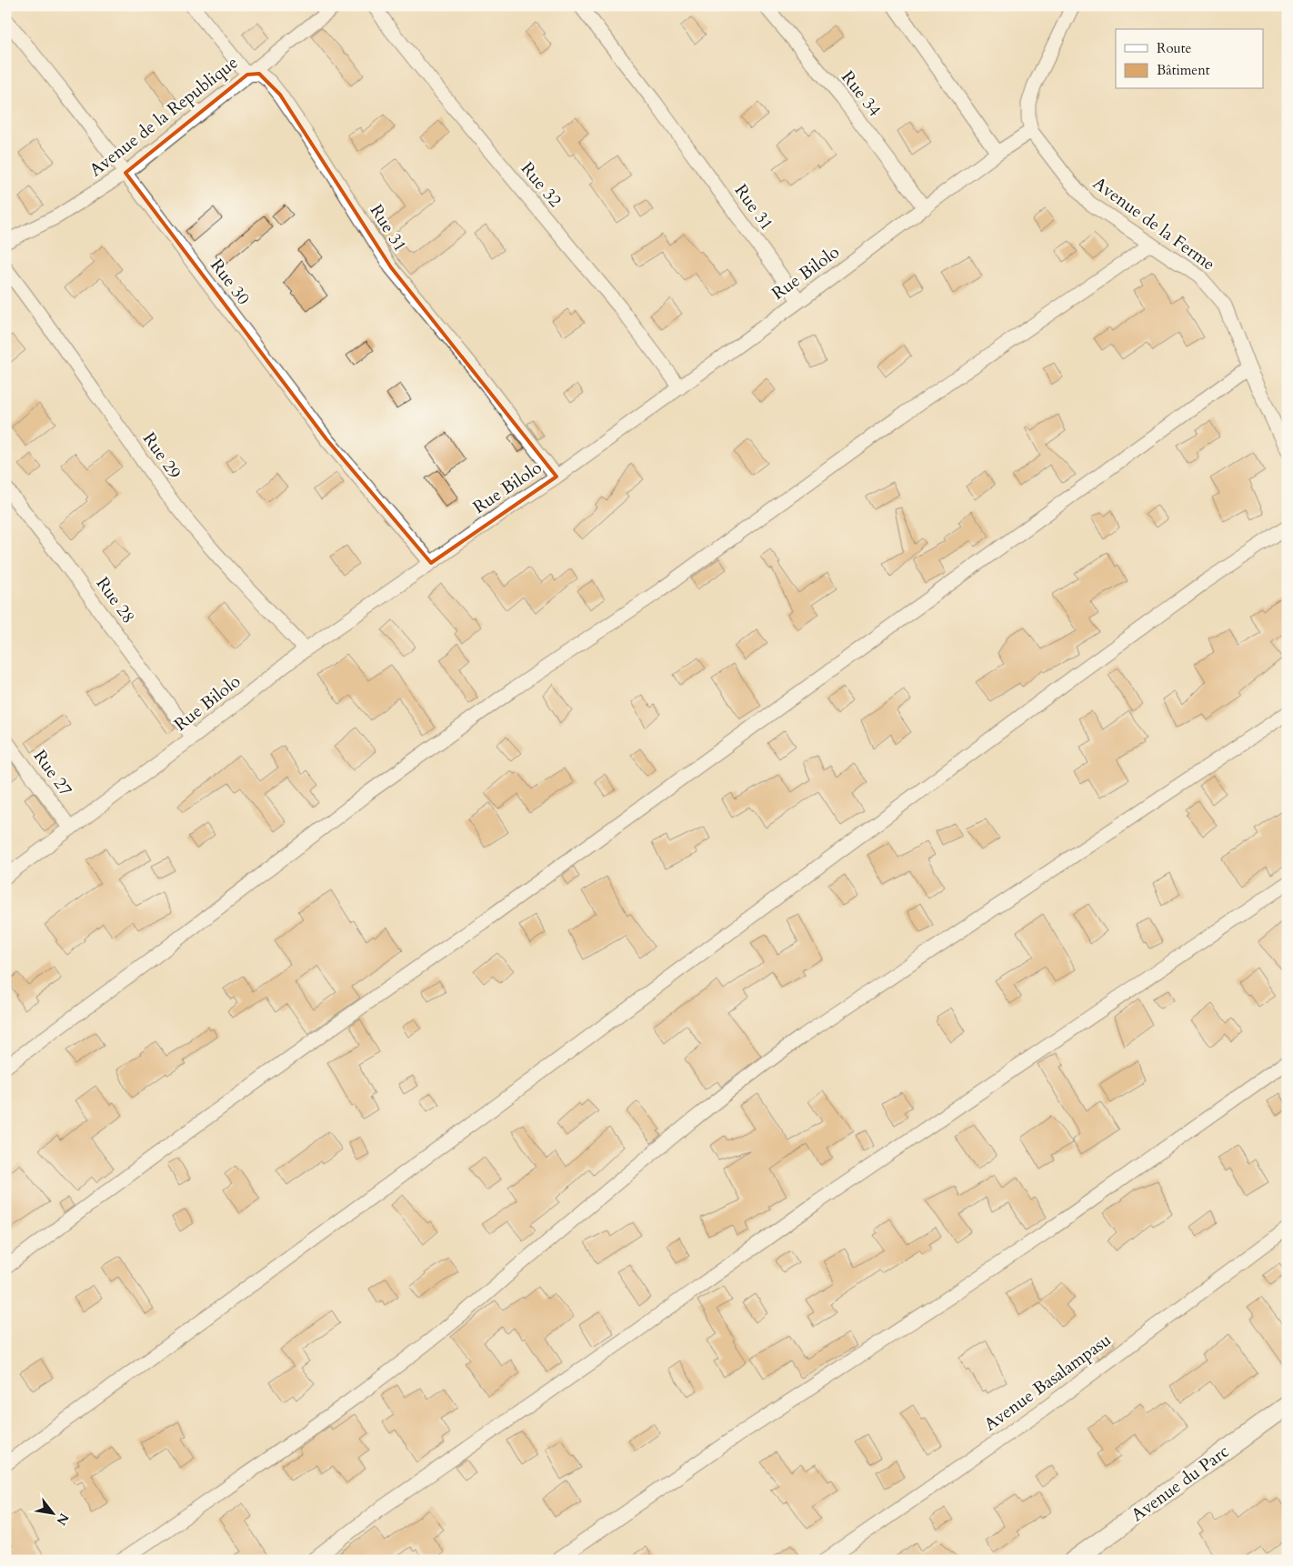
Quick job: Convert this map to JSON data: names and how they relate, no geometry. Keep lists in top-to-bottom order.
{
  "streets": {
    "street": [
      "Rue 34",
      "Avenue de la Republique",
      "Rue 32",
      "Rue 31",
      "Avenue de la Ferme",
      "Rue Bilolo",
      "Rue 30",
      "Rue 29",
      "Rue 28",
      "Rue 27",
      "Avenue Basalampasu",
      "Avenue du Parc"
    ]
  },
  "crossings": [
    ["Rue 34", "Rue Bilolo"],
    ["Avenue de la Republique", "Rue 31"],
    ["Avenue de la Republique", "Rue 30"],
    ["Rue 32", "Rue Bilolo"],
    ["Rue 31", "Rue Bilolo"],
    ["Avenue de la Ferme", "Rue Bilolo"],
    ["Rue Bilolo", "Rue 30"],
    ["Rue Bilolo", "Rue 29"],
    ["Rue Bilolo", "Rue 28"],
    ["Rue Bilolo", "Rue 27"]
  ],
  "legend": ["Route", "Bâtiment"],
  "north": "bottom right"
}
